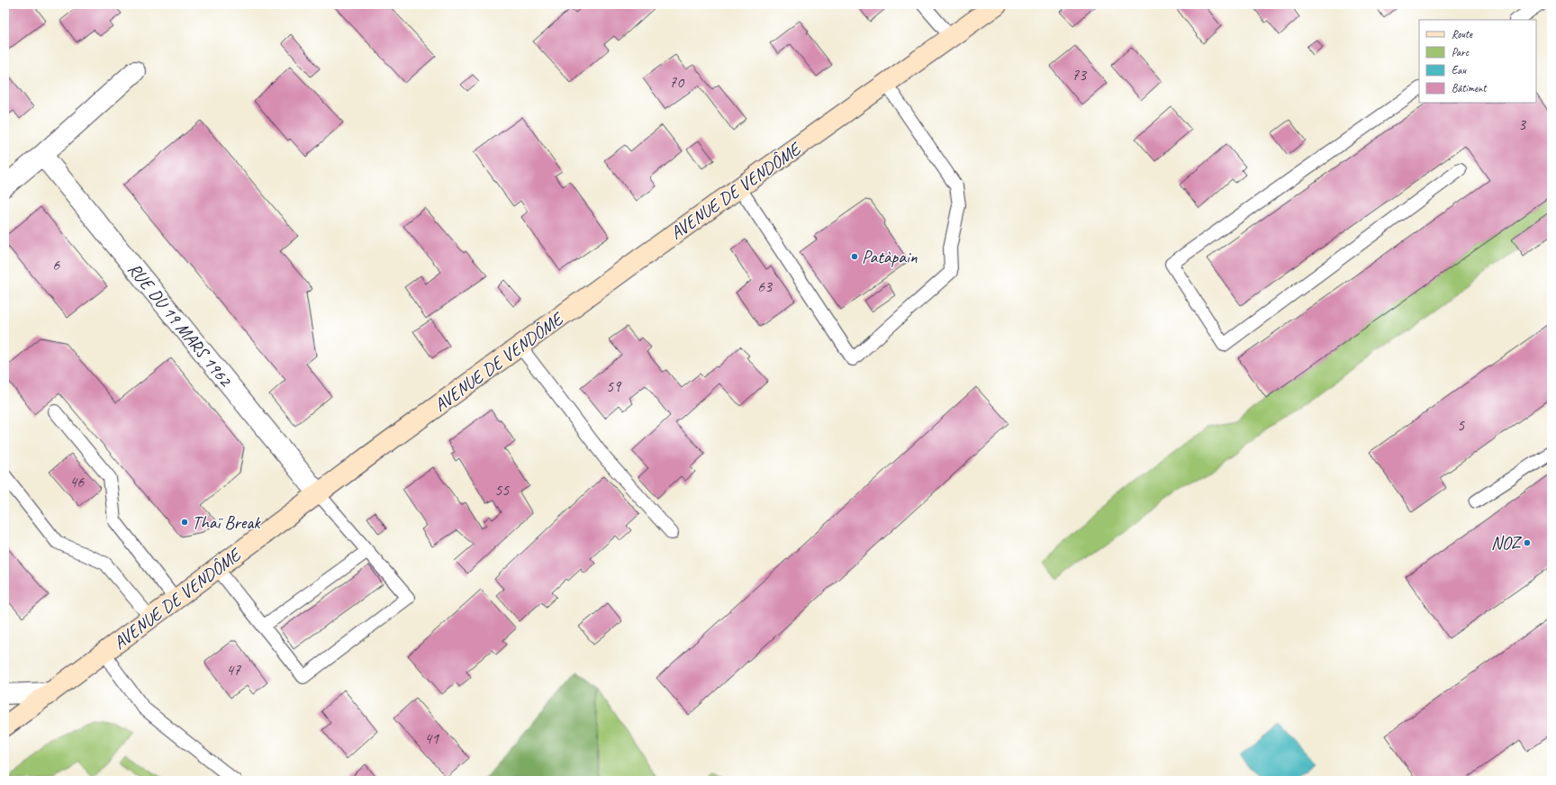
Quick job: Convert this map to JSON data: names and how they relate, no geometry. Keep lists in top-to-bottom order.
{
  "streets": {
    "main road": ["AVENUE DE VENDÔME"],
    "street": ["RUE DU 19 MARS 1962"]
  },
  "crossings": [
    ["AVENUE DE VENDÔME", "RUE DU 19 MARS 1962"]
  ],
  "places": ["Patàpain", "Thaï Break", "NOZ"],
  "house_numbers": [
    "73",
    "70",
    "3",
    "6",
    "63",
    "59",
    "5",
    "46",
    "55",
    "47",
    "41"
  ],
  "legend": [
    "Route",
    "Parc",
    "Eau",
    "Bâtiment"
  ]
}
